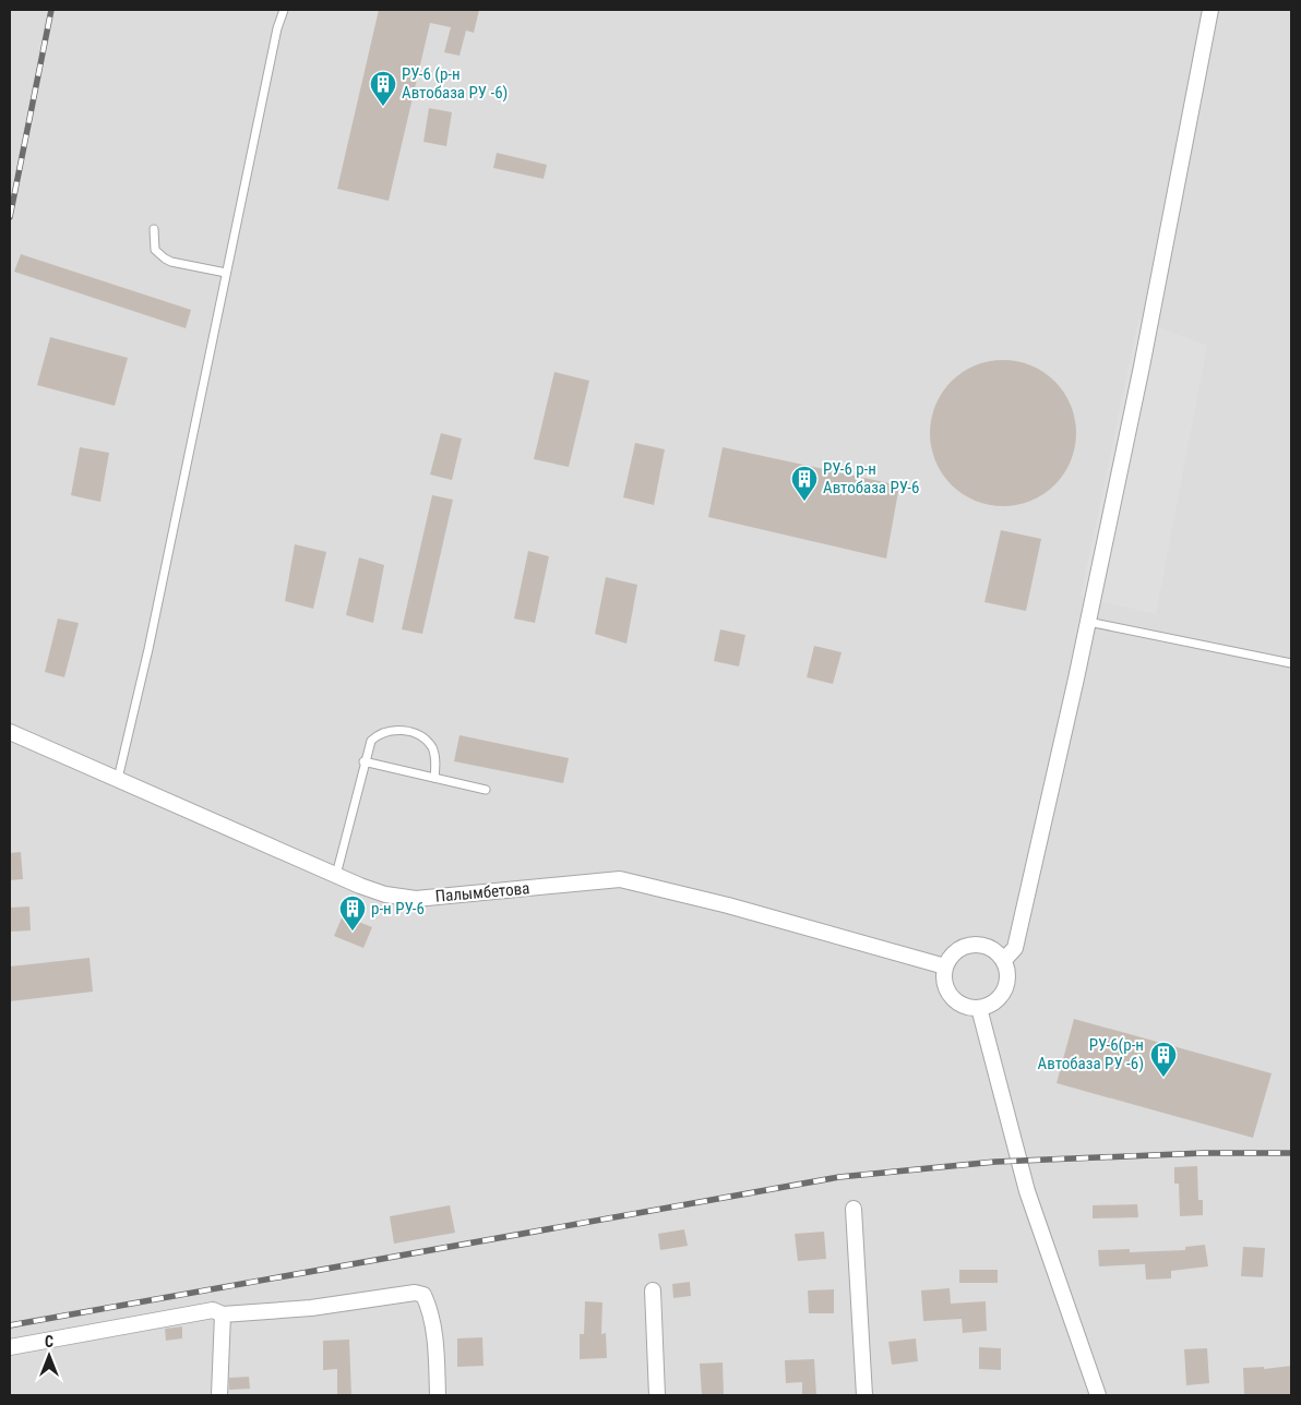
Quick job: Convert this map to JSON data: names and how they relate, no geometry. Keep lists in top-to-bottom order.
{
  "streets": {
    "street": ["Палымбетова"]
  },
  "places": {
    "building": [
      "РУ-6 (р-н Автобаза РУ -6)",
      "РУ-6 р-н Автобаза РУ-6",
      "р-н РУ-6",
      "РУ-6(р-н Автобаза РУ -6)"
    ]
  },
  "north": "top"
}
